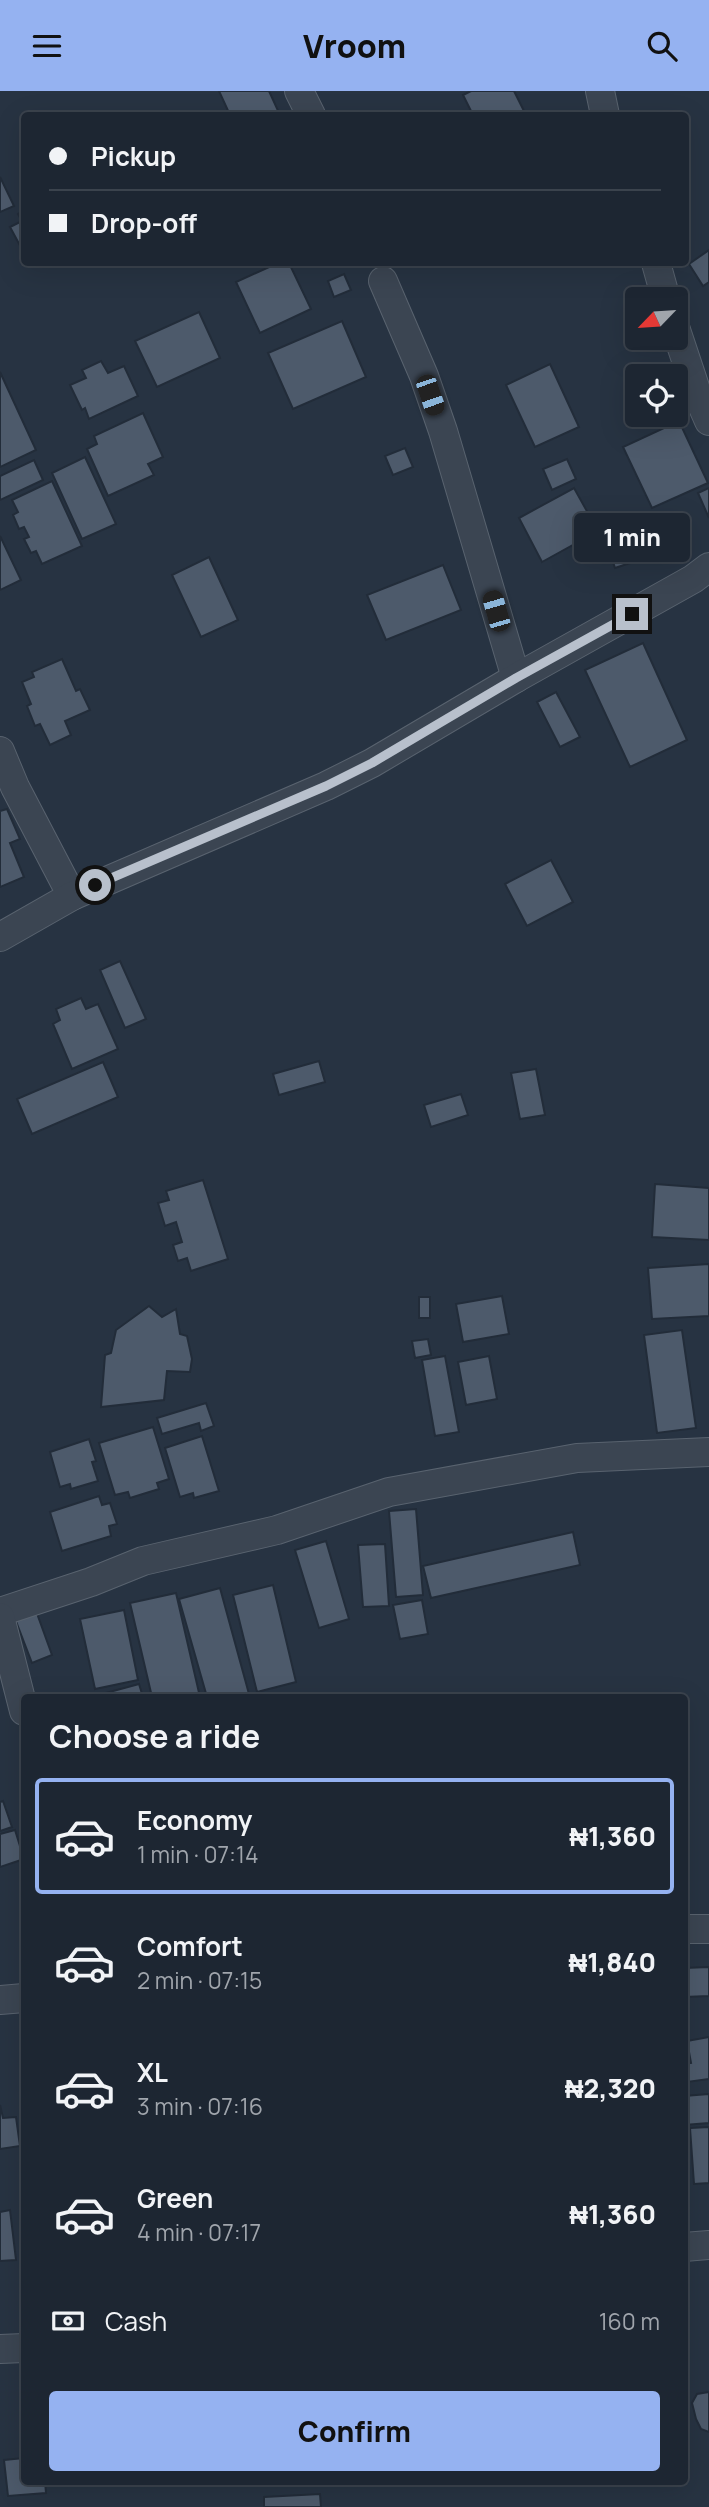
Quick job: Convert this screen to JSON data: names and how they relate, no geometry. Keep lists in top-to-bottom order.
{
  "north": "bottom left",
  "page": {
    "header": "Vroom",
    "banner": ["Pickup", "Drop-off"],
    "bubble": "1 min",
    "heading": "Choose a ride",
    "list": [
      {
        "name": "Economy",
        "note": "1 min · 07:14",
        "value": "₦1,360"
      },
      {
        "name": "Comfort",
        "note": "2 min · 07:15",
        "value": "₦1,840"
      },
      {
        "name": "XL",
        "note": "3 min · 07:16",
        "value": "₦2,320"
      },
      {
        "name": "Green",
        "note": "4 min · 07:17",
        "value": "₦1,360"
      }
    ],
    "pay": ["Cash", "160 m"],
    "buttons": "Confirm"
  }
}
